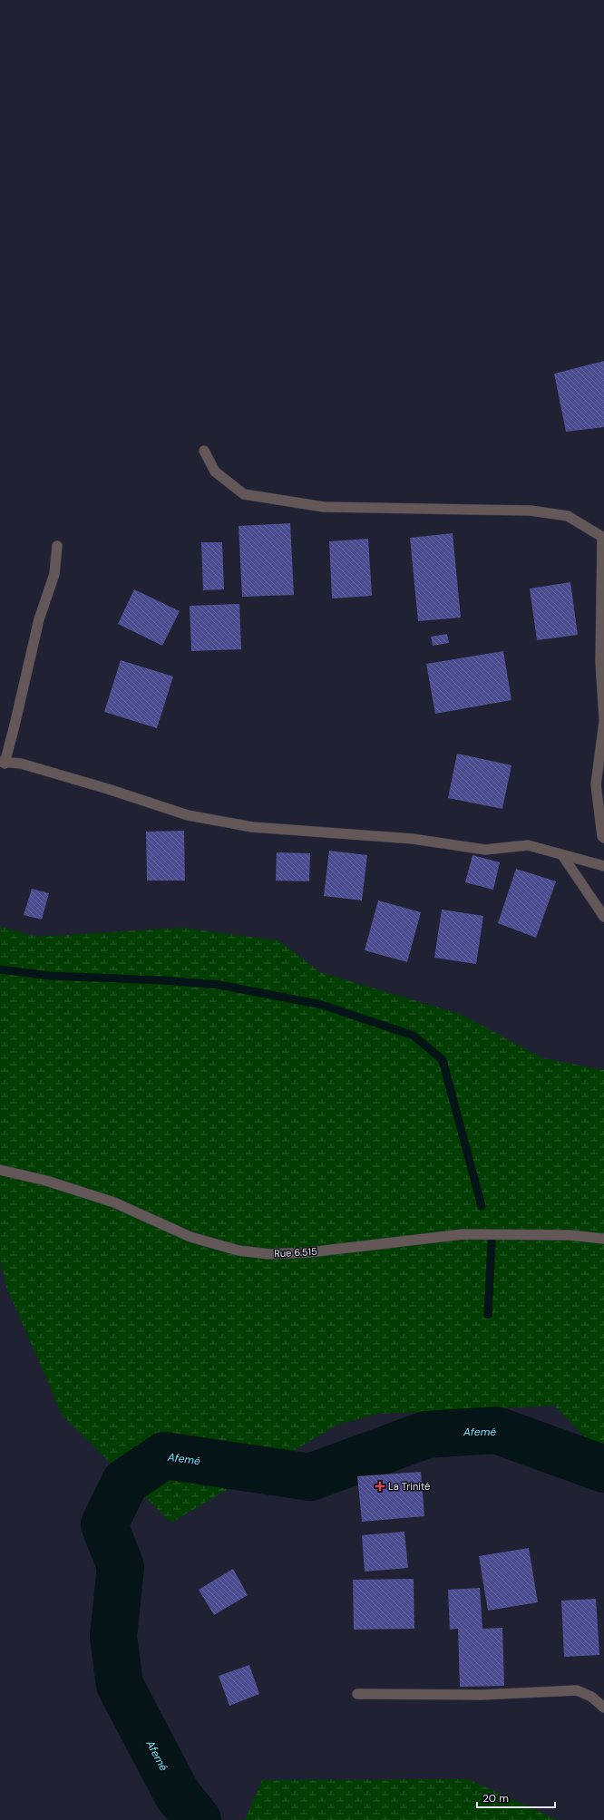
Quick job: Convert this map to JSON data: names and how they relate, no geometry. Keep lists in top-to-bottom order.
{
  "streets": {
    "street": ["Rue 6.515"]
  },
  "water": ["Afemé"],
  "places": {
    "health": ["La Trinité"]
  },
  "scale_bar": "20 m"
}
